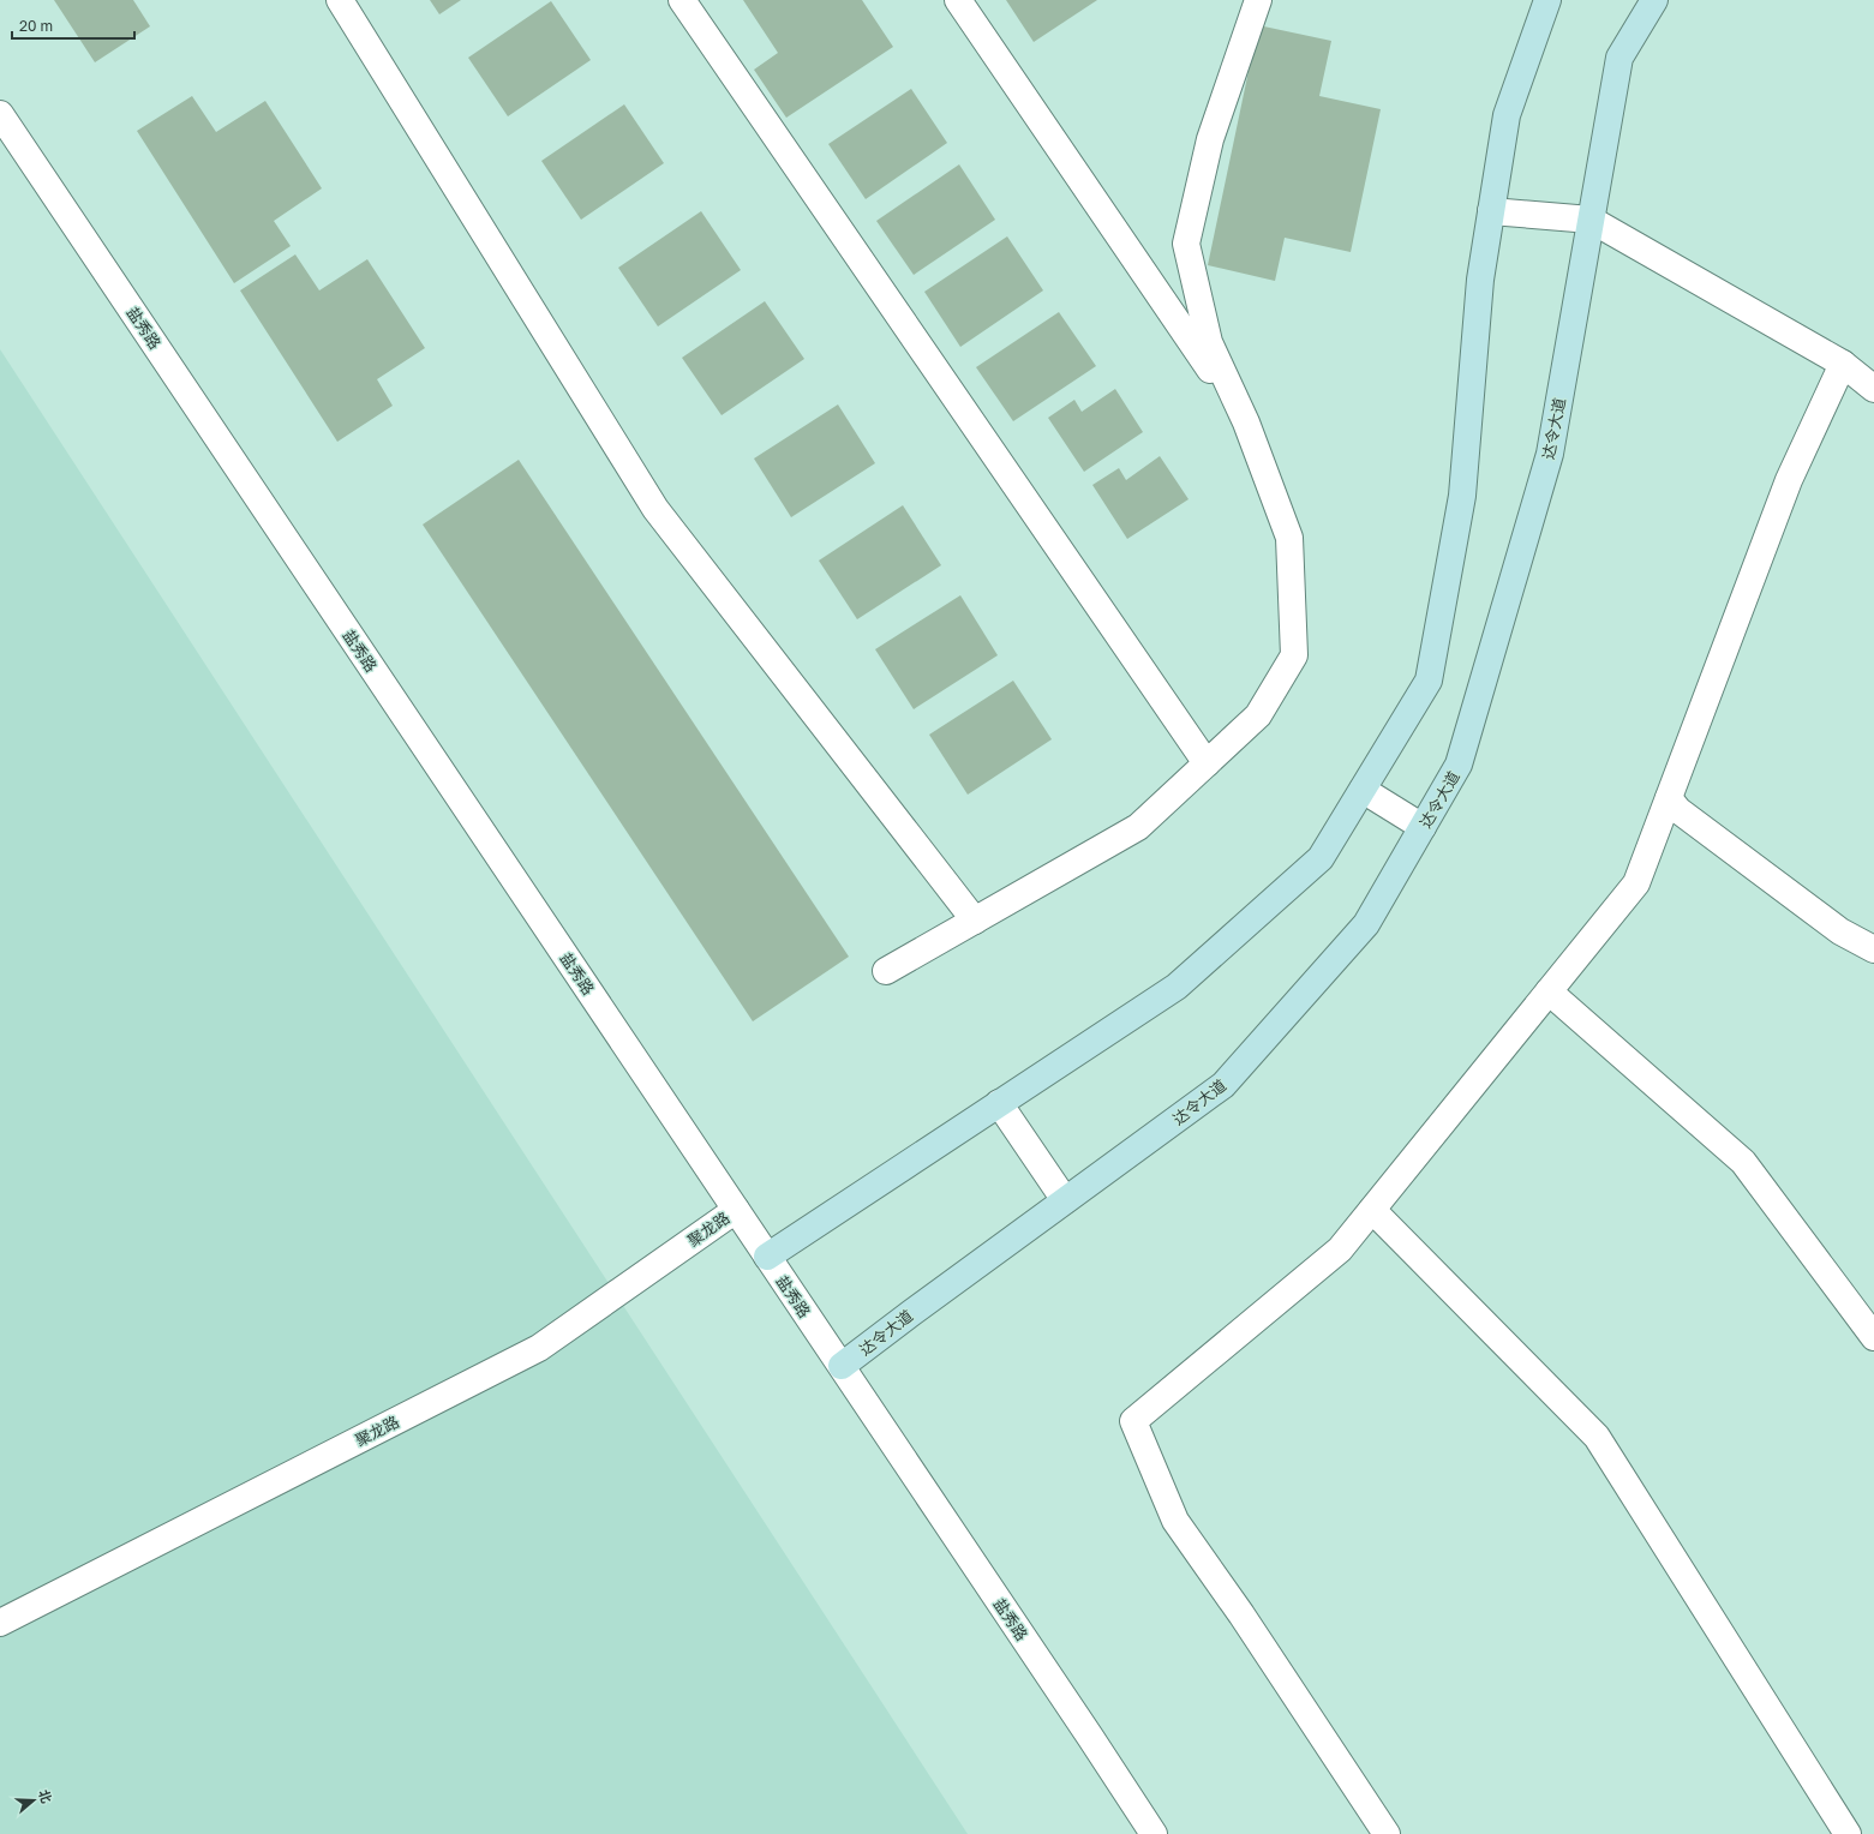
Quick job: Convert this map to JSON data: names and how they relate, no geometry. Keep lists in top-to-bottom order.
{
  "streets": {
    "street": ["盐秀路", "达令大道", "聚龙路"]
  },
  "crossings": [
    ["盐秀路", "达令大道"],
    ["盐秀路", "聚龙路"]
  ],
  "scale_bar": "20 m",
  "north": "right"
}
